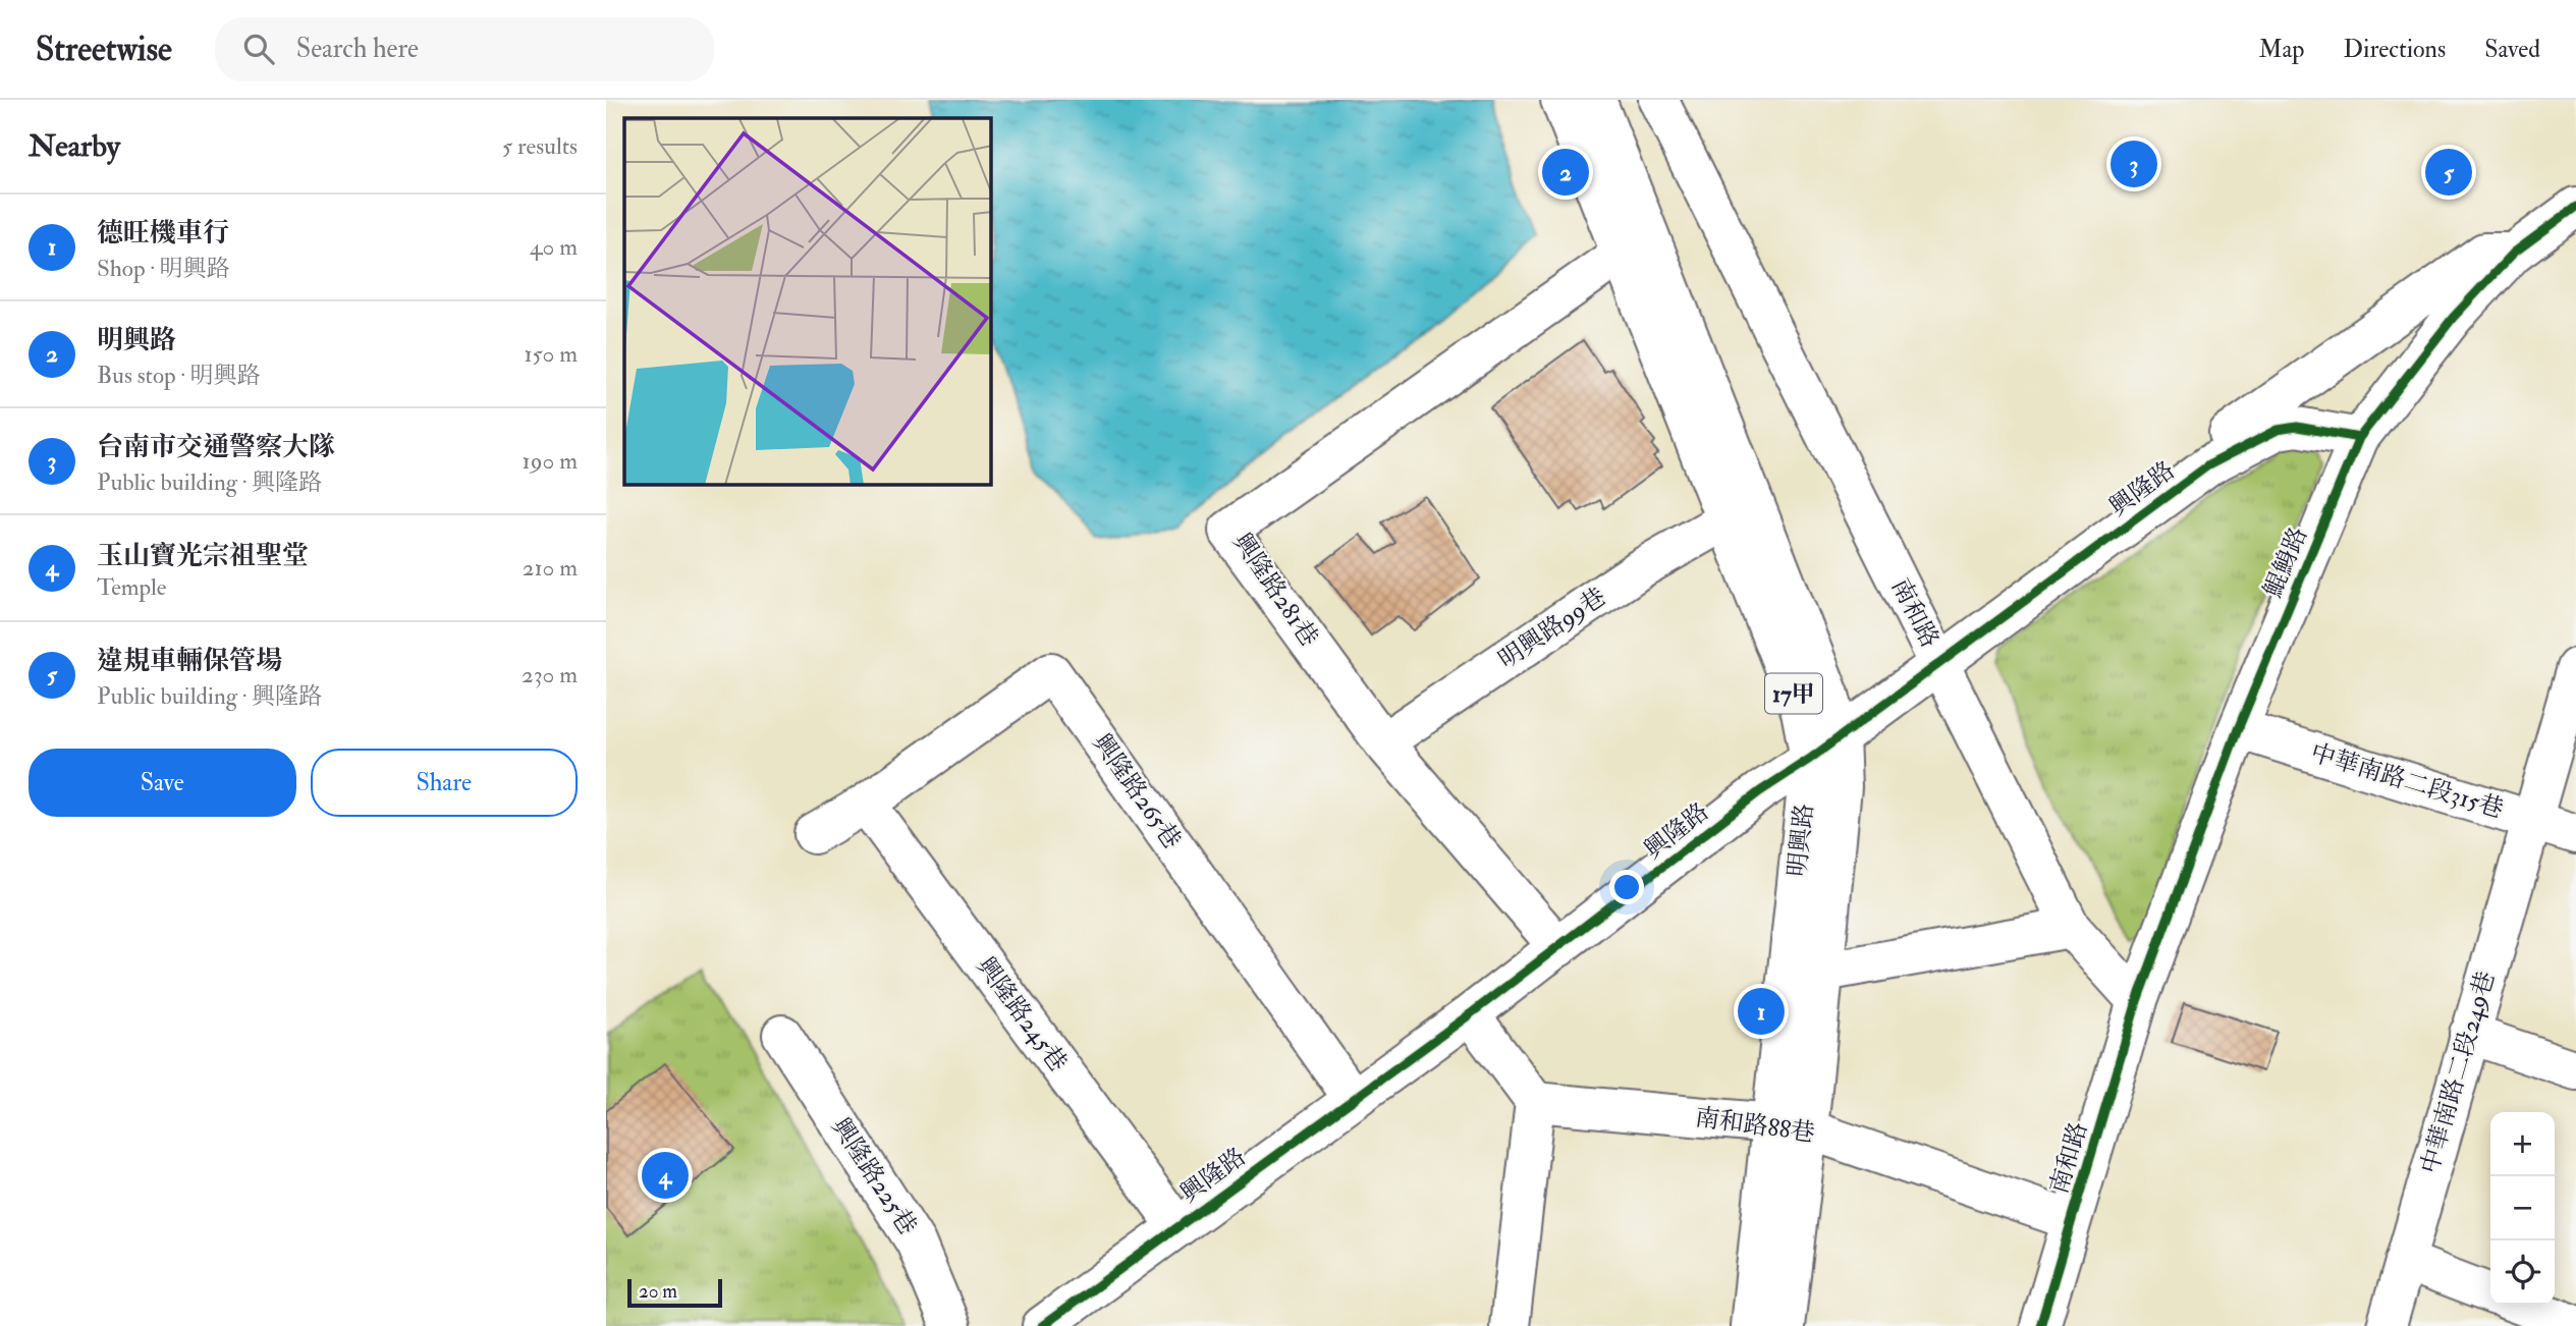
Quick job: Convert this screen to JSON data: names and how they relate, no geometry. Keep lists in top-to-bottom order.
{
  "streets": {
    "street": [
      "興隆路",
      "鯤鯓路",
      "興隆路281巷",
      "南和路",
      "明興路99巷",
      "17甲",
      "中華南路二段315巷",
      "興隆路265巷",
      "明興路",
      "興隆路245巷",
      "中華南路二段249巷",
      "南和路88巷",
      "興隆路225巷"
    ]
  },
  "crossings": [
    ["興隆路", "鯤鯓路"],
    ["興隆路", "興隆路281巷"],
    ["興隆路", "南和路"],
    ["興隆路", "興隆路265巷"],
    ["興隆路", "明興路"],
    ["興隆路", "興隆路245巷"],
    ["鯤鯓路", "南和路"],
    ["鯤鯓路", "中華南路二段315巷"],
    ["興隆路281巷", "明興路99巷"],
    ["興隆路281巷", "明興路"],
    ["南和路", "南和路88巷"],
    ["明興路99巷", "明興路"],
    ["中華南路二段315巷", "中華南路二段249巷"],
    ["興隆路265巷", "興隆路245巷"],
    ["明興路", "南和路88巷"]
  ],
  "scale_bar": "20 m",
  "page": {
    "header": "Streetwise",
    "search": "Search here",
    "nav": ["Map", "Directions", "Saved"],
    "heading": ["Nearby", "5 results"],
    "pins": [
      "3",
      "2",
      "5",
      "1",
      "4"
    ],
    "list": [
      {
        "mark": "1",
        "name": "德旺機車行",
        "note": "Shop · 明興路",
        "value": "40 m"
      },
      {
        "mark": "2",
        "name": "明興路",
        "note": "Bus stop · 明興路",
        "value": "150 m"
      },
      {
        "mark": "3",
        "name": "台南市交通警察大隊",
        "note": "Public building · 興隆路",
        "value": "190 m"
      },
      {
        "mark": "4",
        "name": "玉山寶光宗祖聖堂",
        "note": "Temple",
        "value": "210 m"
      },
      {
        "mark": "5",
        "name": "違規車輛保管場",
        "note": "Public building · 興隆路",
        "value": "230 m"
      }
    ],
    "buttons": ["Save", "Share"],
    "map_buttons": ["+", "−"],
    "scale": "20 m"
  }
}
